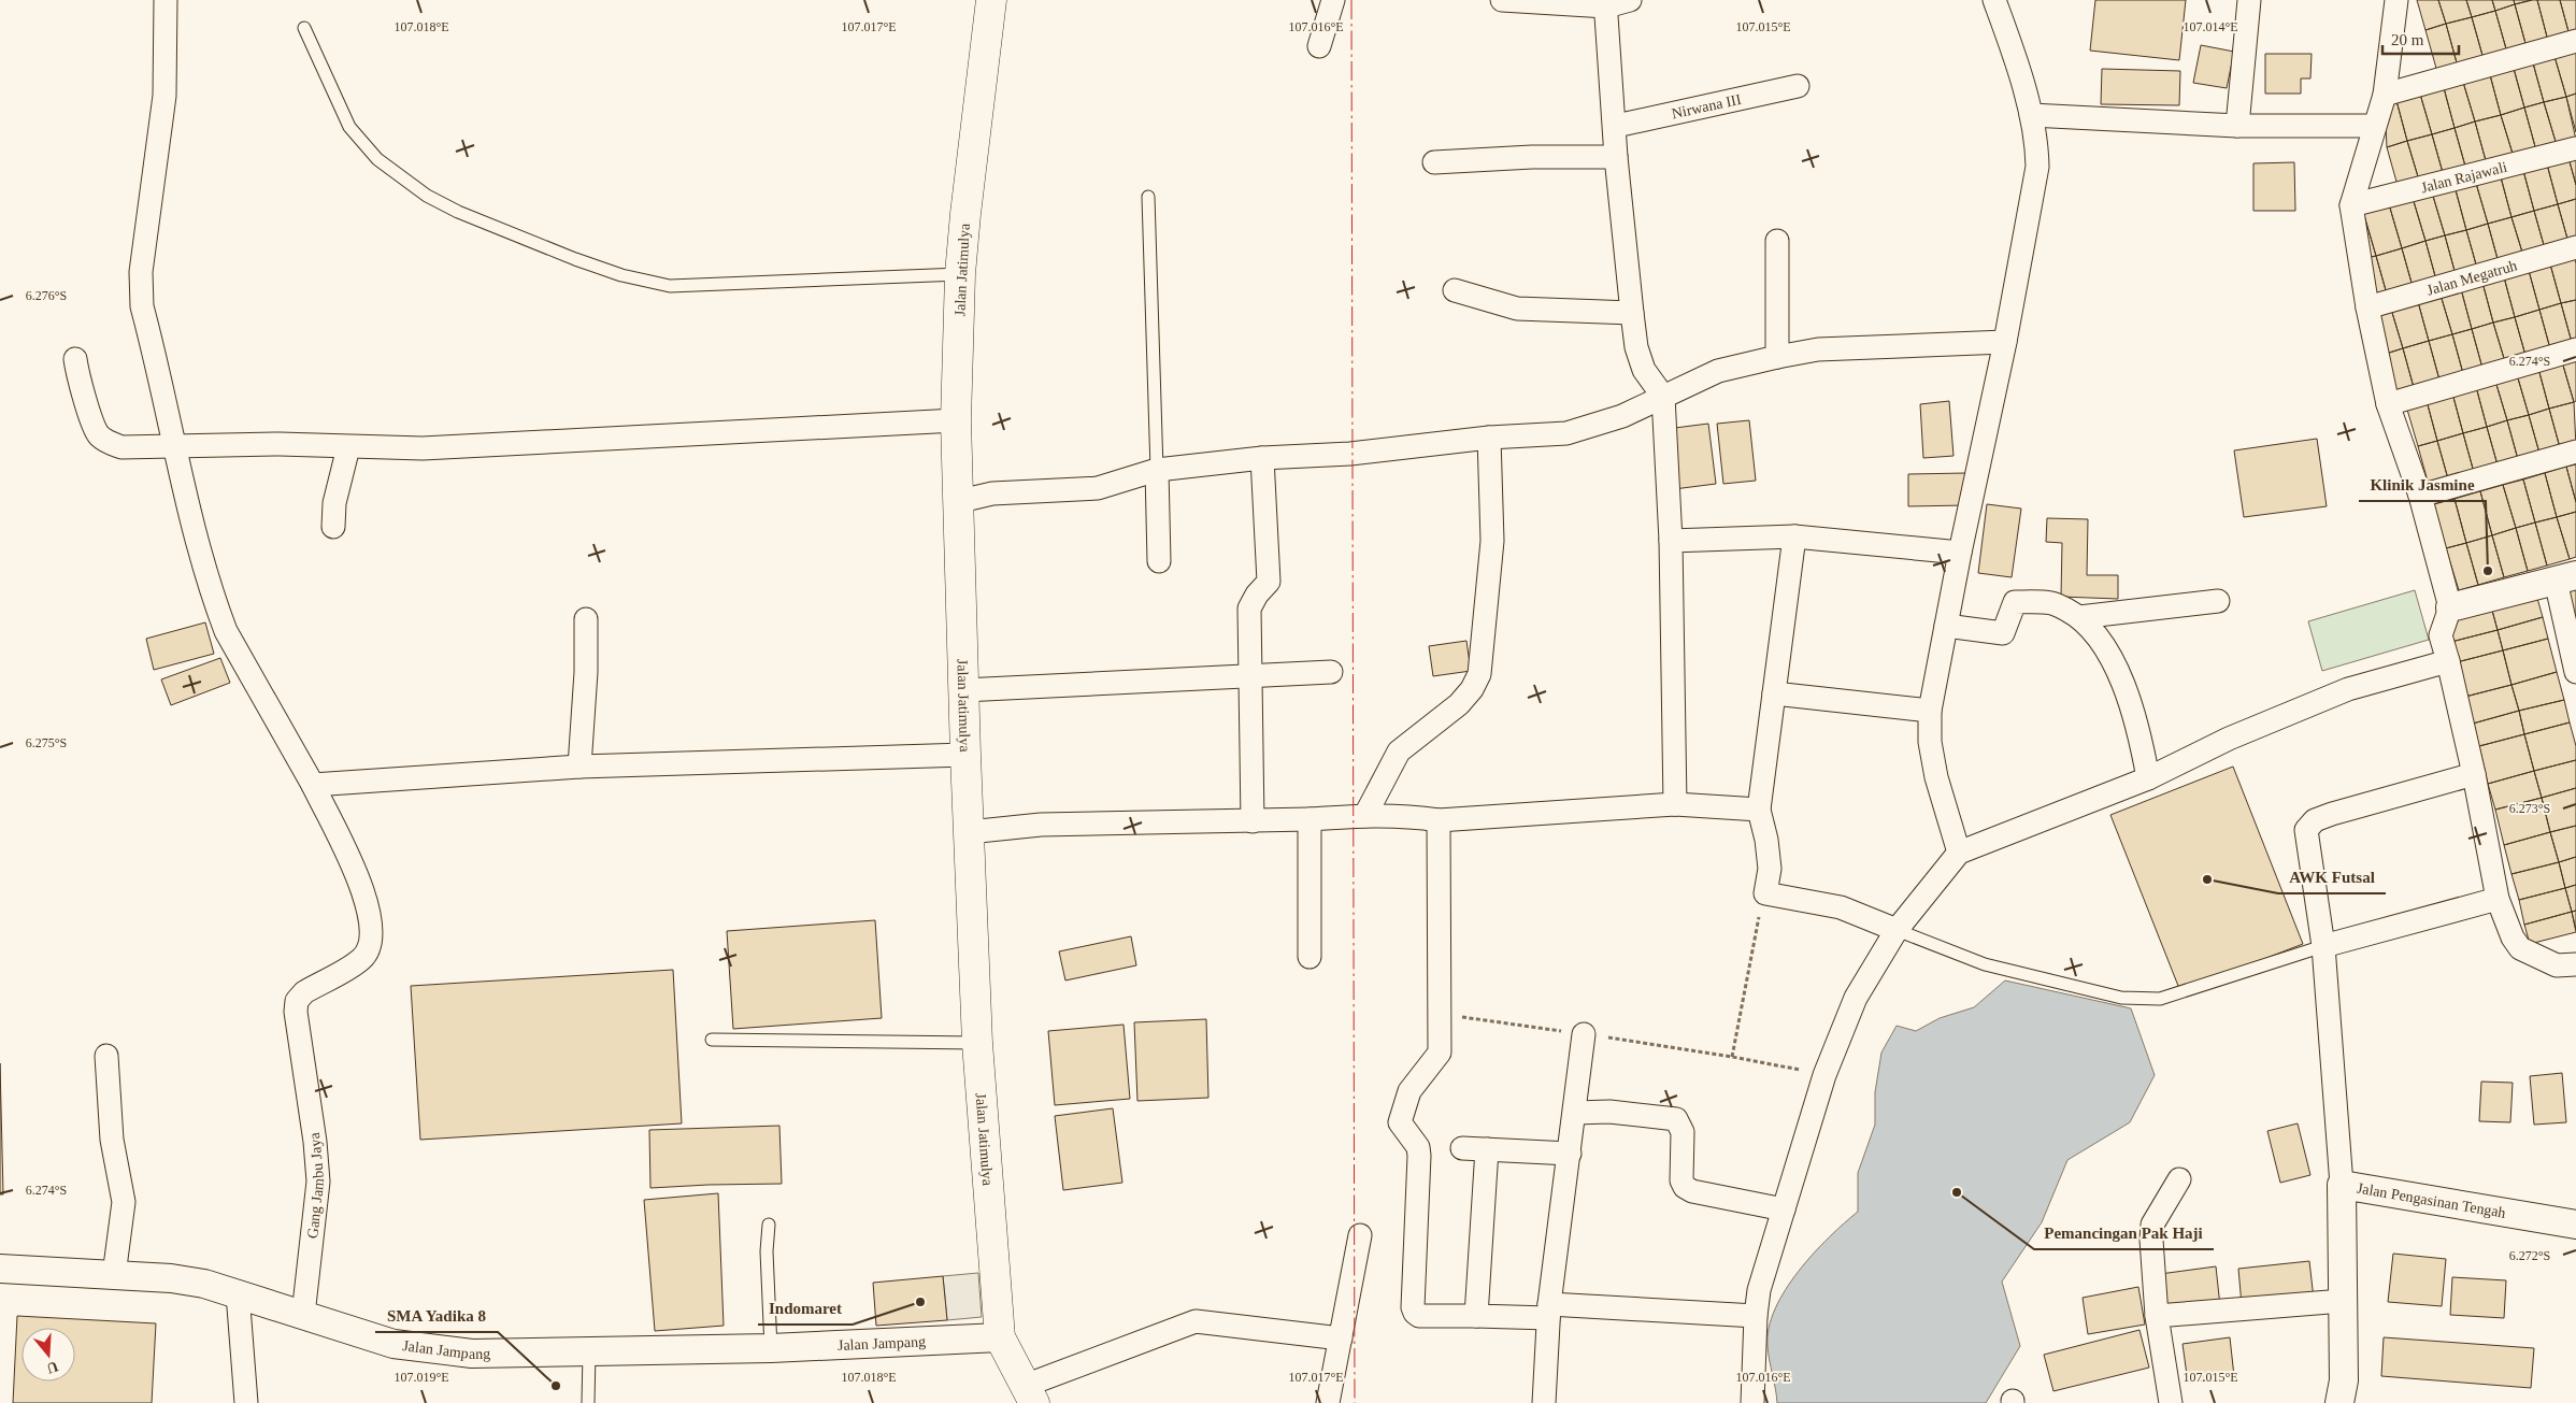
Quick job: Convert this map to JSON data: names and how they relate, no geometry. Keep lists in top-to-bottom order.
{
  "streets": {
    "main road": ["Jalan Jatimulya"],
    "street": [
      "Nirwana III",
      "Jalan Rajawali",
      "Jalan Megatruh",
      "Gang Jambu Jaya",
      "Jalan Pengasinan Tengah",
      "Jalan Jampang"
    ]
  },
  "crossings": [
    ["Jalan Jatimulya", "Jalan Jampang"],
    ["Gang Jambu Jaya", "Jalan Jampang"]
  ],
  "places": [
    "Klinik Jasmine",
    "AWK Futsal",
    "Pemancingan Pak Haji",
    "Indomaret",
    "SMA Yadika 8"
  ],
  "scale_bar": "20 m",
  "north": "bottom",
  "coordinates": [
    "107.018°E",
    "107.017°E",
    "107.016°E",
    "107.015°E",
    "107.014°E",
    "6.276°S",
    "6.274°S",
    "6.275°S",
    "6.273°S",
    "6.272°S",
    "107.019°E"
  ]
}
